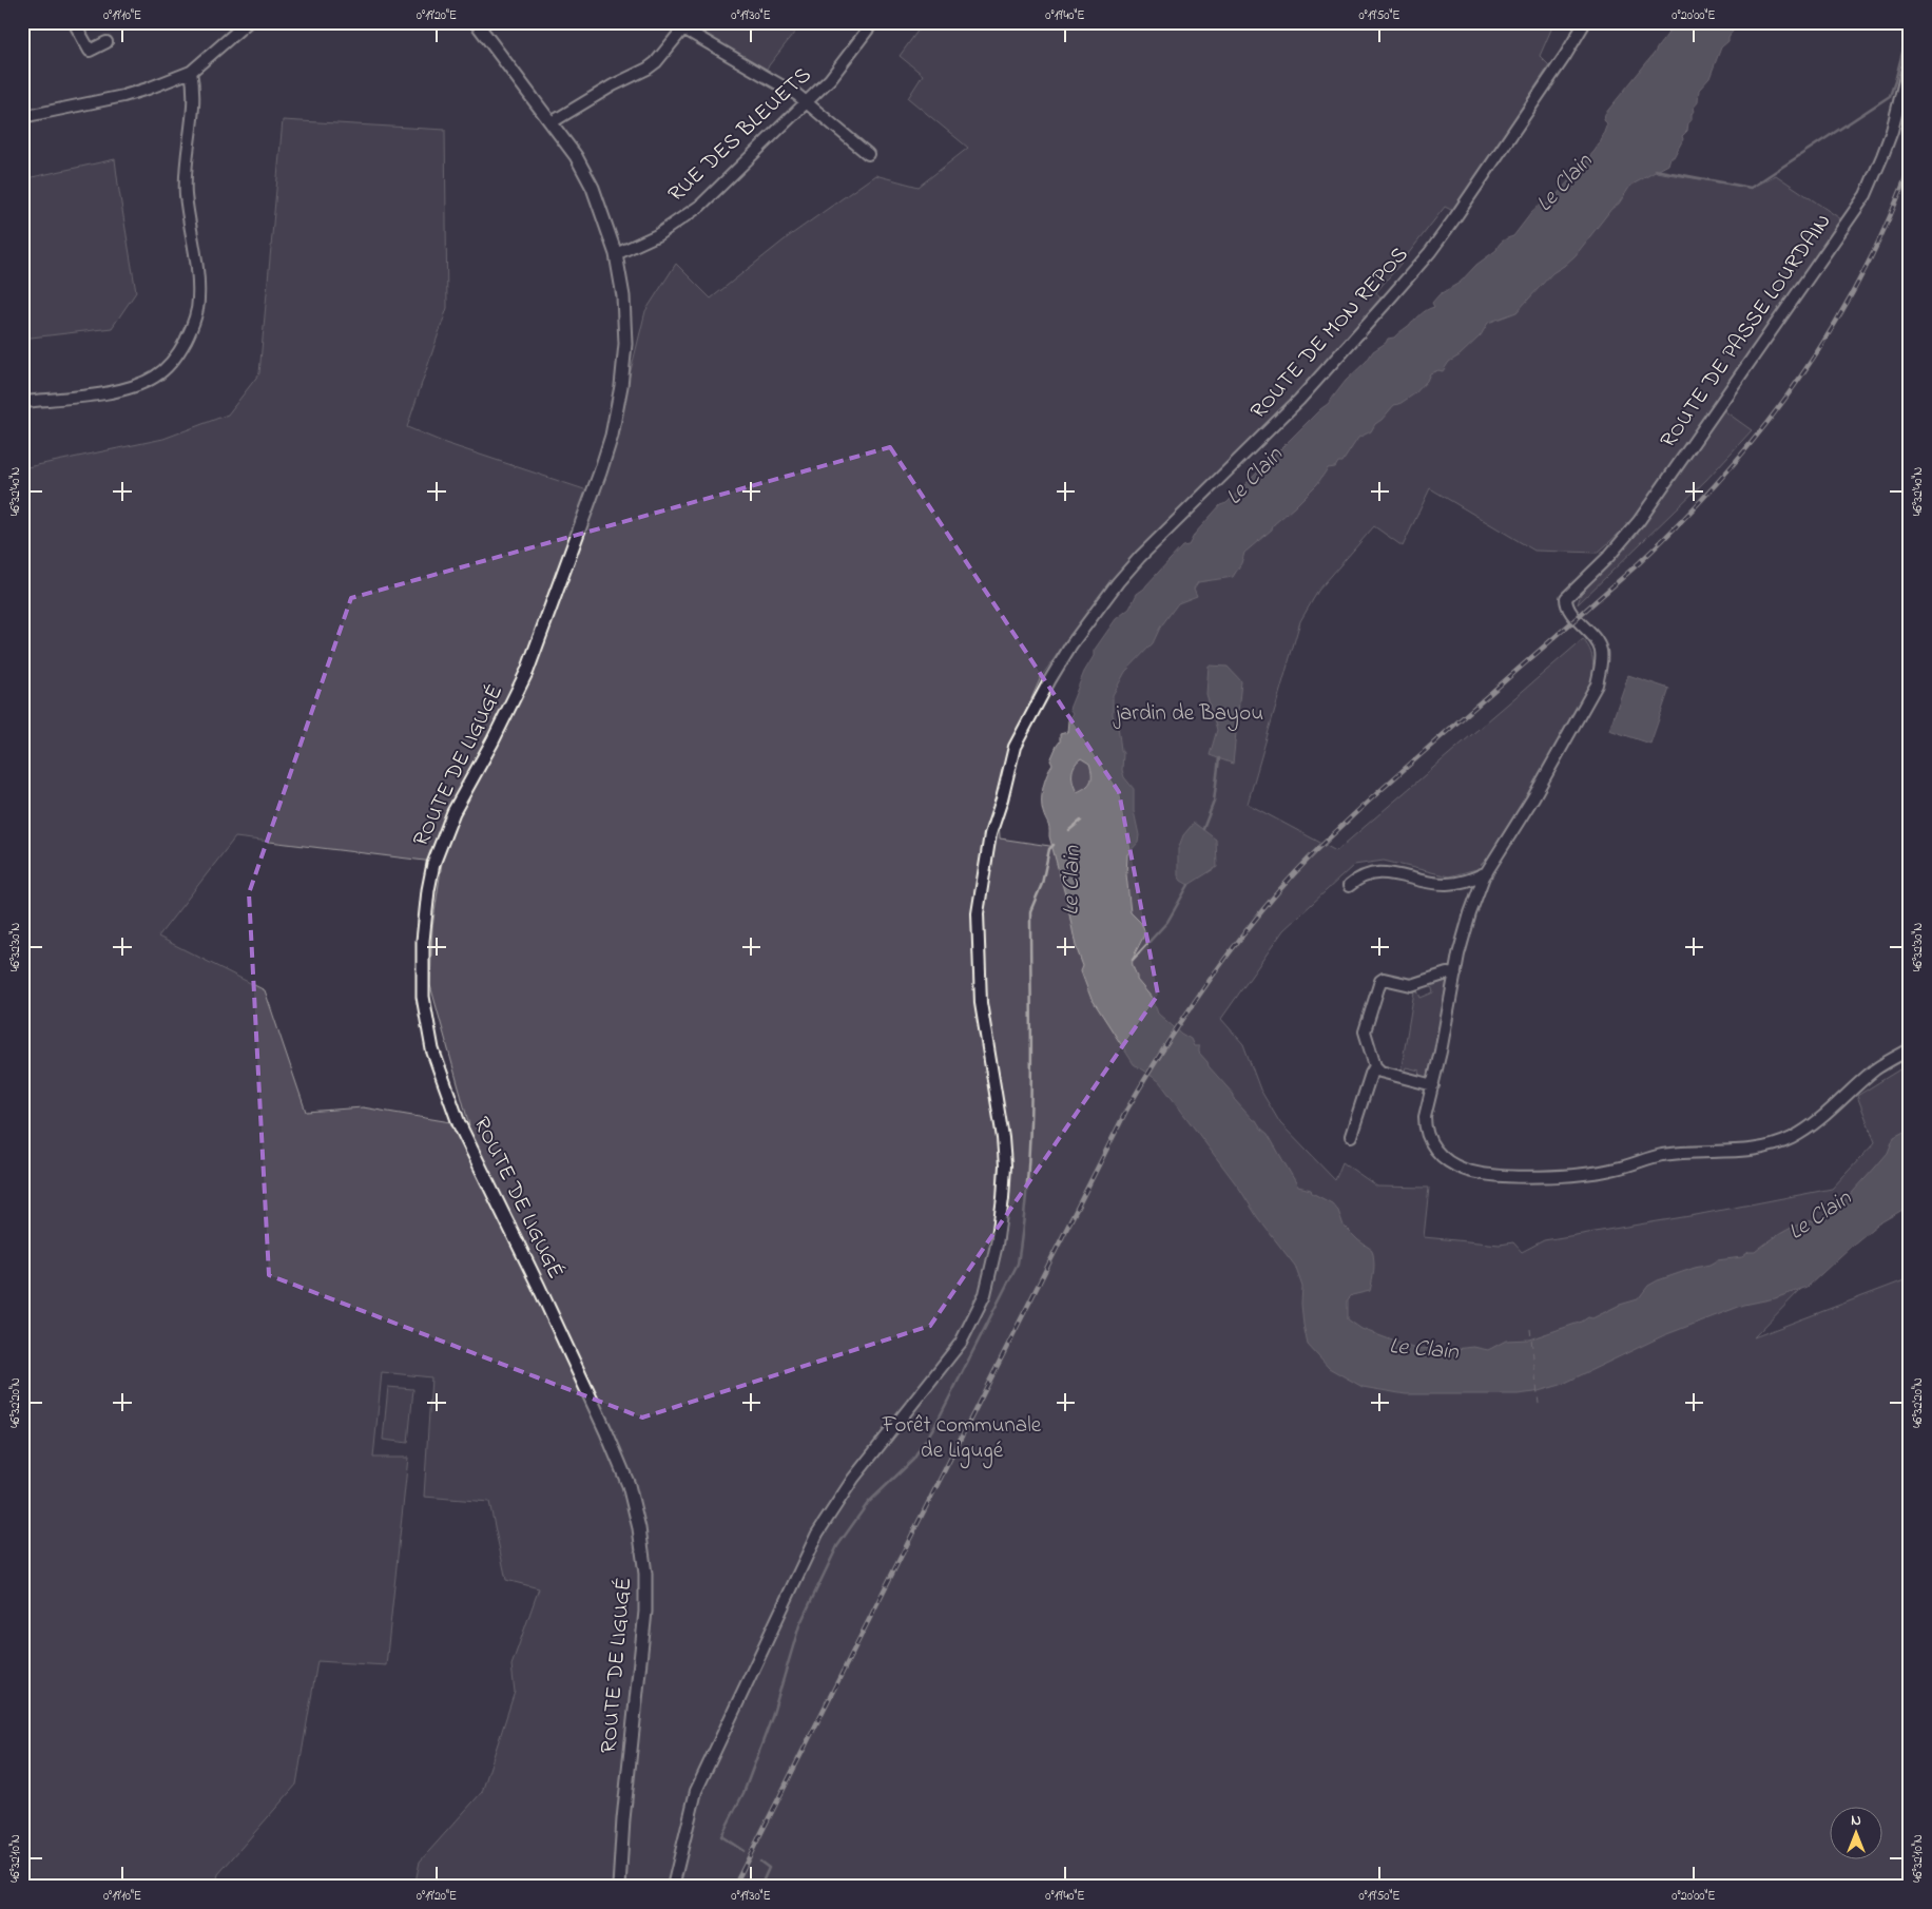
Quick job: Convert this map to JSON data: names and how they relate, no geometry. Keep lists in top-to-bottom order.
{
  "streets": {
    "street": [
      "RUE DES BLEUETS",
      "ROUTE DE PASSE LOURDAIN",
      "ROUTE DE MON REPOS",
      "ROUTE DE LIGUGÉ"
    ]
  },
  "crossings": [
    ["RUE DES BLEUETS", "ROUTE DE LIGUGÉ"]
  ],
  "water": ["Le Clain"],
  "parks": ["jardin de Bayou", "Forêt communale de Ligugé"],
  "north": "top",
  "coordinates": [
    "0°19'10\"E",
    "0°19'20\"E",
    "0°19'30\"E",
    "0°19'40\"E",
    "0°19'50\"E",
    "0°20'00\"E",
    "46°32'40\"N",
    "46°32'30\"N",
    "46°32'20\"N",
    "46°32'10\"N"
  ]
}
